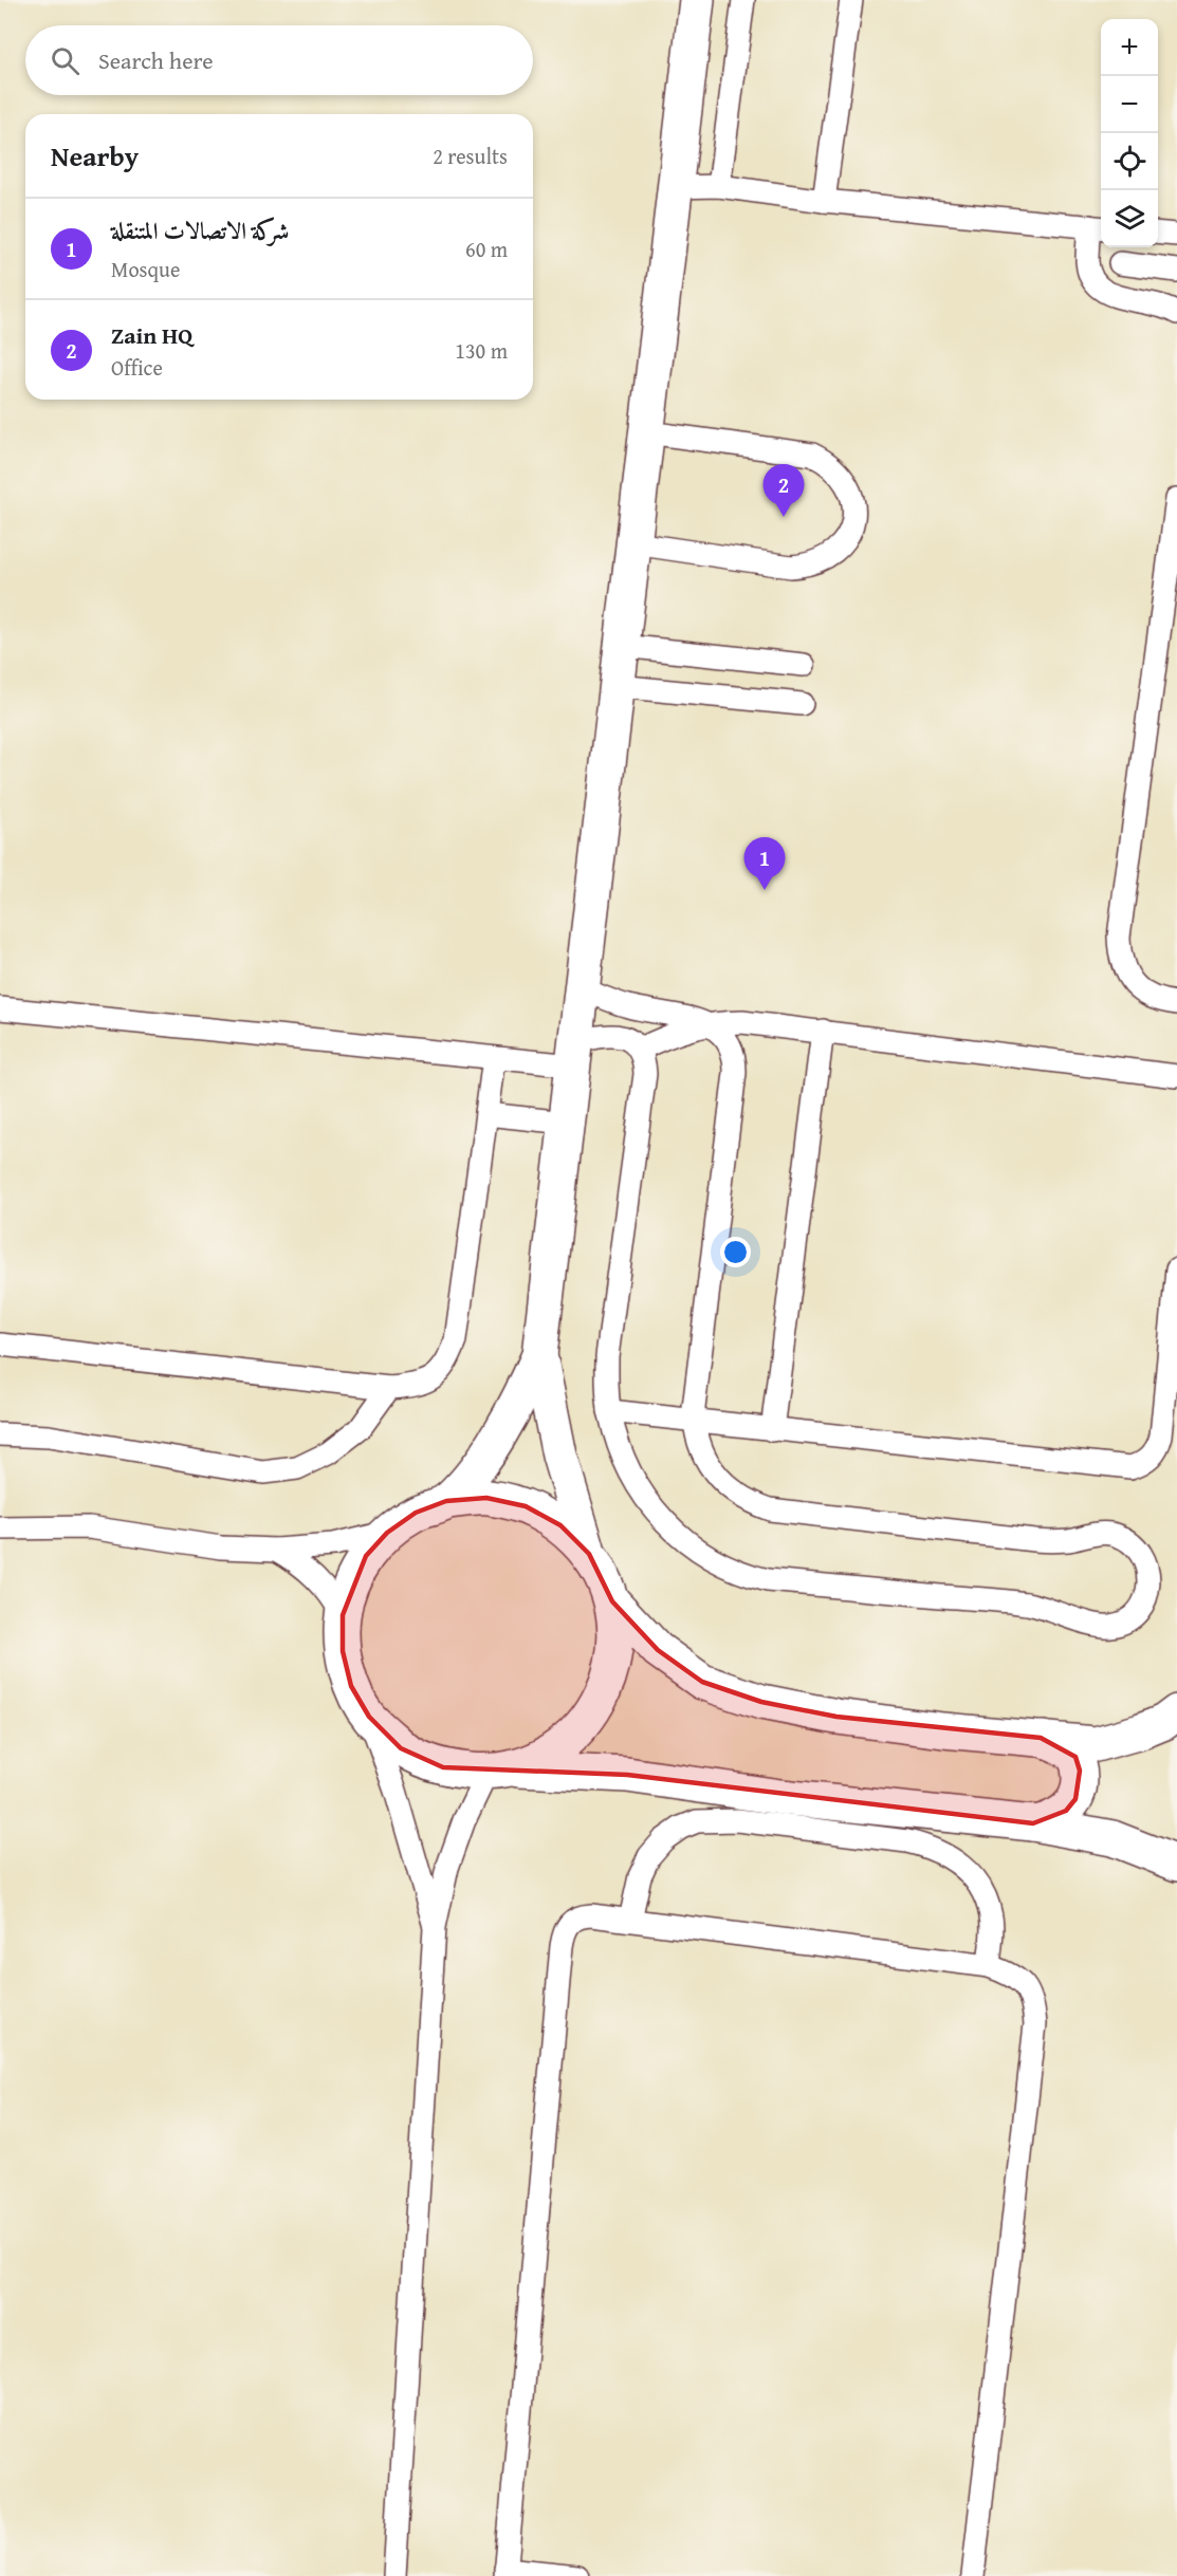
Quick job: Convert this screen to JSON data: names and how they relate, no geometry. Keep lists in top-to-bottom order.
{
  "page": {
    "map_buttons": ["+", "−"],
    "search": "Search here",
    "heading": ["Nearby", "2 results"],
    "list": [
      {
        "mark": "1",
        "name": "شركة الاتصالات المتنقلة",
        "note": "Mosque",
        "value": "60 m"
      },
      {
        "mark": "2",
        "name": "Zain HQ",
        "note": "Office",
        "value": "130 m"
      }
    ],
    "pins": ["2", "1"]
  }
}
